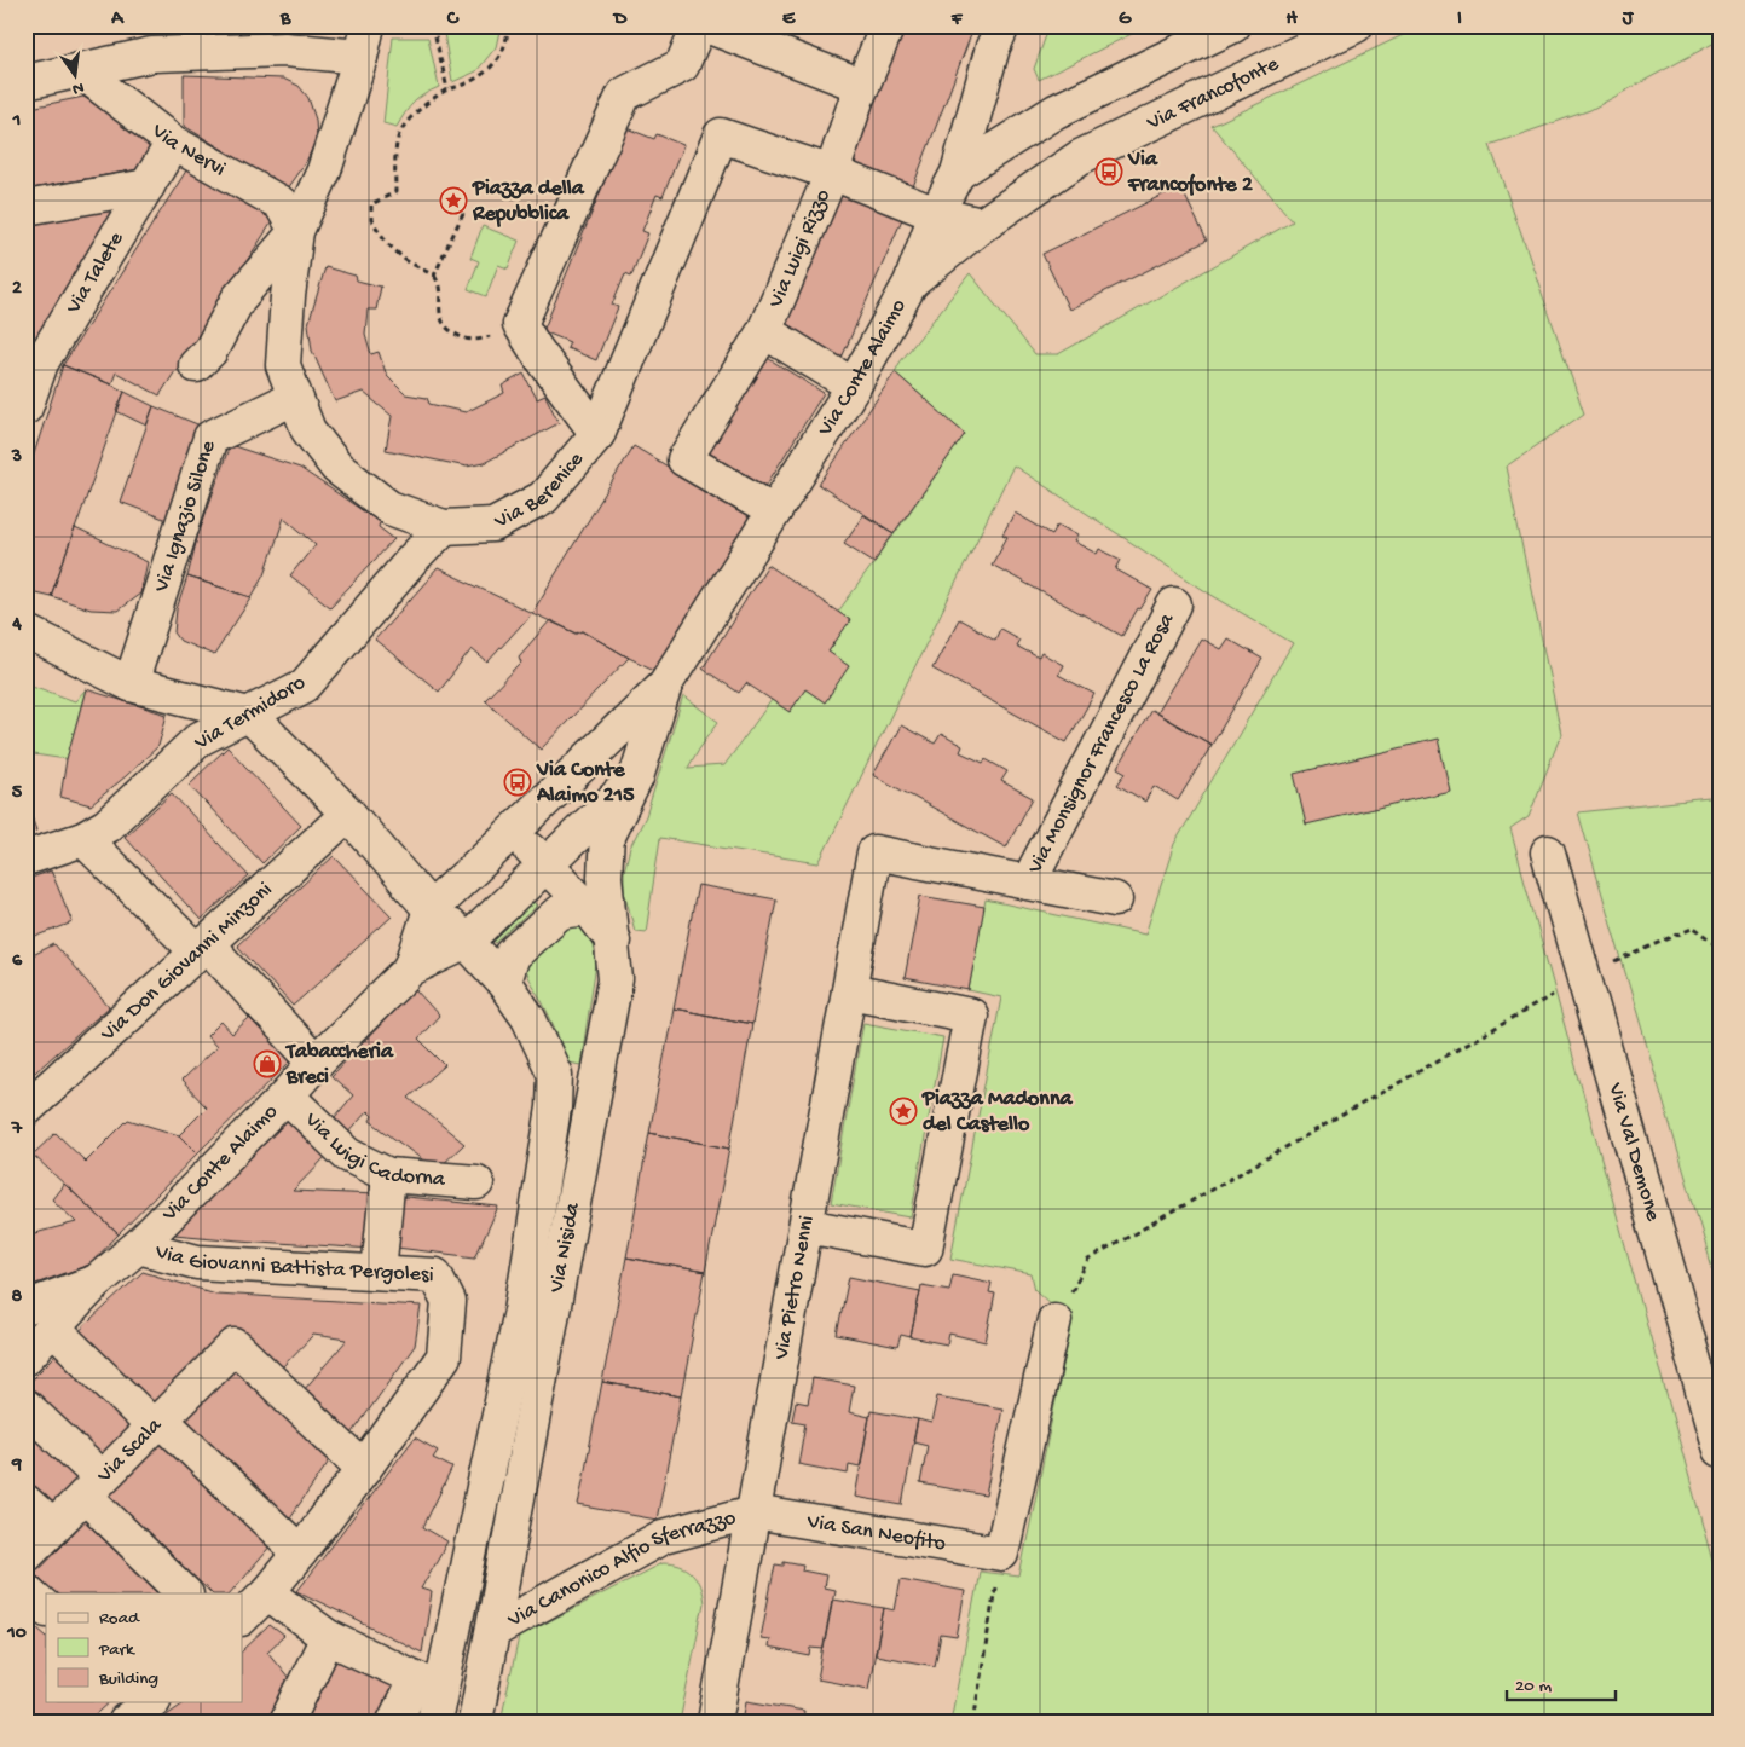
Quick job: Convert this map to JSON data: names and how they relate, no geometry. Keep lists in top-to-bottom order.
{
  "streets": {
    "street": [
      "Via Francofonte",
      "Via Nervi",
      "Via Luigi Rizzo",
      "Via Talete",
      "Via Conte Alaimo",
      "Via Berenice",
      "Via Ignazio Silone",
      "Via Termidoro",
      "Via Monsignor Francesco La Rosa",
      "Via Don Giovanni Minzoni",
      "Via Luigi Cadorna",
      "Via Val Demone",
      "Via Nisida",
      "Via Giovanni Battista Pergolesi",
      "Via Pietro Nenni",
      "Via Scala",
      "Via San Neofito",
      "Via Canonico Alfio Sferrazzo"
    ]
  },
  "crossings": [
    ["Via Francofonte", "Via Conte Alaimo"],
    ["Via Nervi", "Via Talete"],
    ["Via Nervi", "Via Berenice"],
    ["Via Luigi Rizzo", "Via Conte Alaimo"],
    ["Via Luigi Rizzo", "Via Berenice"],
    ["Via Conte Alaimo", "Via Luigi Cadorna"],
    ["Via Conte Alaimo", "Via Nisida"],
    ["Via Conte Alaimo", "Via Giovanni Battista Pergolesi"],
    ["Via Berenice", "Via Ignazio Silone"],
    ["Via Berenice", "Via Termidoro"],
    ["Via Termidoro", "Via Nisida"],
    ["Via Monsignor Francesco La Rosa", "Via Pietro Nenni"],
    ["Via Don Giovanni Minzoni", "Via Nisida"],
    ["Via Nisida", "Via Canonico Alfio Sferrazzo"],
    ["Via Giovanni Battista Pergolesi", "Via Scala"],
    ["Via Pietro Nenni", "Via San Neofito"],
    ["Via Pietro Nenni", "Via Canonico Alfio Sferrazzo"],
    ["Via San Neofito", "Via Canonico Alfio Sferrazzo"]
  ],
  "places": {
    "bus stop": ["Via Francofonte 2", "Via Conte Alaimo 215"],
    "place": ["Piazza della Repubblica", "Piazza Madonna del Castello"],
    "shop": ["Tabaccheria Breci"]
  },
  "legend": ["Road", "Park", "Building"],
  "scale_bar": "20 m",
  "north": "bottom",
  "grid": {
    "columns": [
      "A",
      "B",
      "C",
      "D",
      "E",
      "F",
      "G",
      "H",
      "I",
      "J"
    ],
    "rows": [
      "1",
      "2",
      "3",
      "4",
      "5",
      "6",
      "7",
      "8",
      "9",
      "10"
    ]
  }
}
